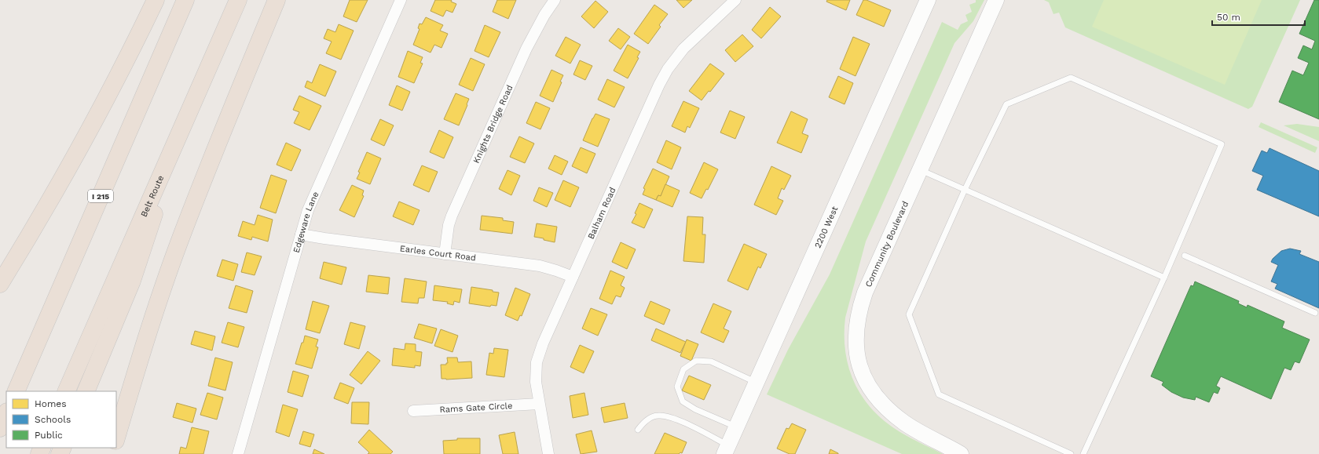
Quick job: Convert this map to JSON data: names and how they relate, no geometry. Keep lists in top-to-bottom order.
{
  "streets": {
    "highway": ["I 215", "Belt Route"],
    "street": [
      "Knights Bridge Road",
      "Balham Road",
      "Edgeware Lane",
      "2200 West",
      "Community Boulevard",
      "Earles Court Road",
      "Rams Gate Circle"
    ]
  },
  "crossings": [
    ["Knights Bridge Road", "Earles Court Road"],
    ["Balham Road", "Earles Court Road"],
    ["Balham Road", "Rams Gate Circle"],
    ["Edgeware Lane", "Earles Court Road"]
  ],
  "legend": ["Homes", "Schools", "Public"],
  "scale_bar": "50 m"
}
